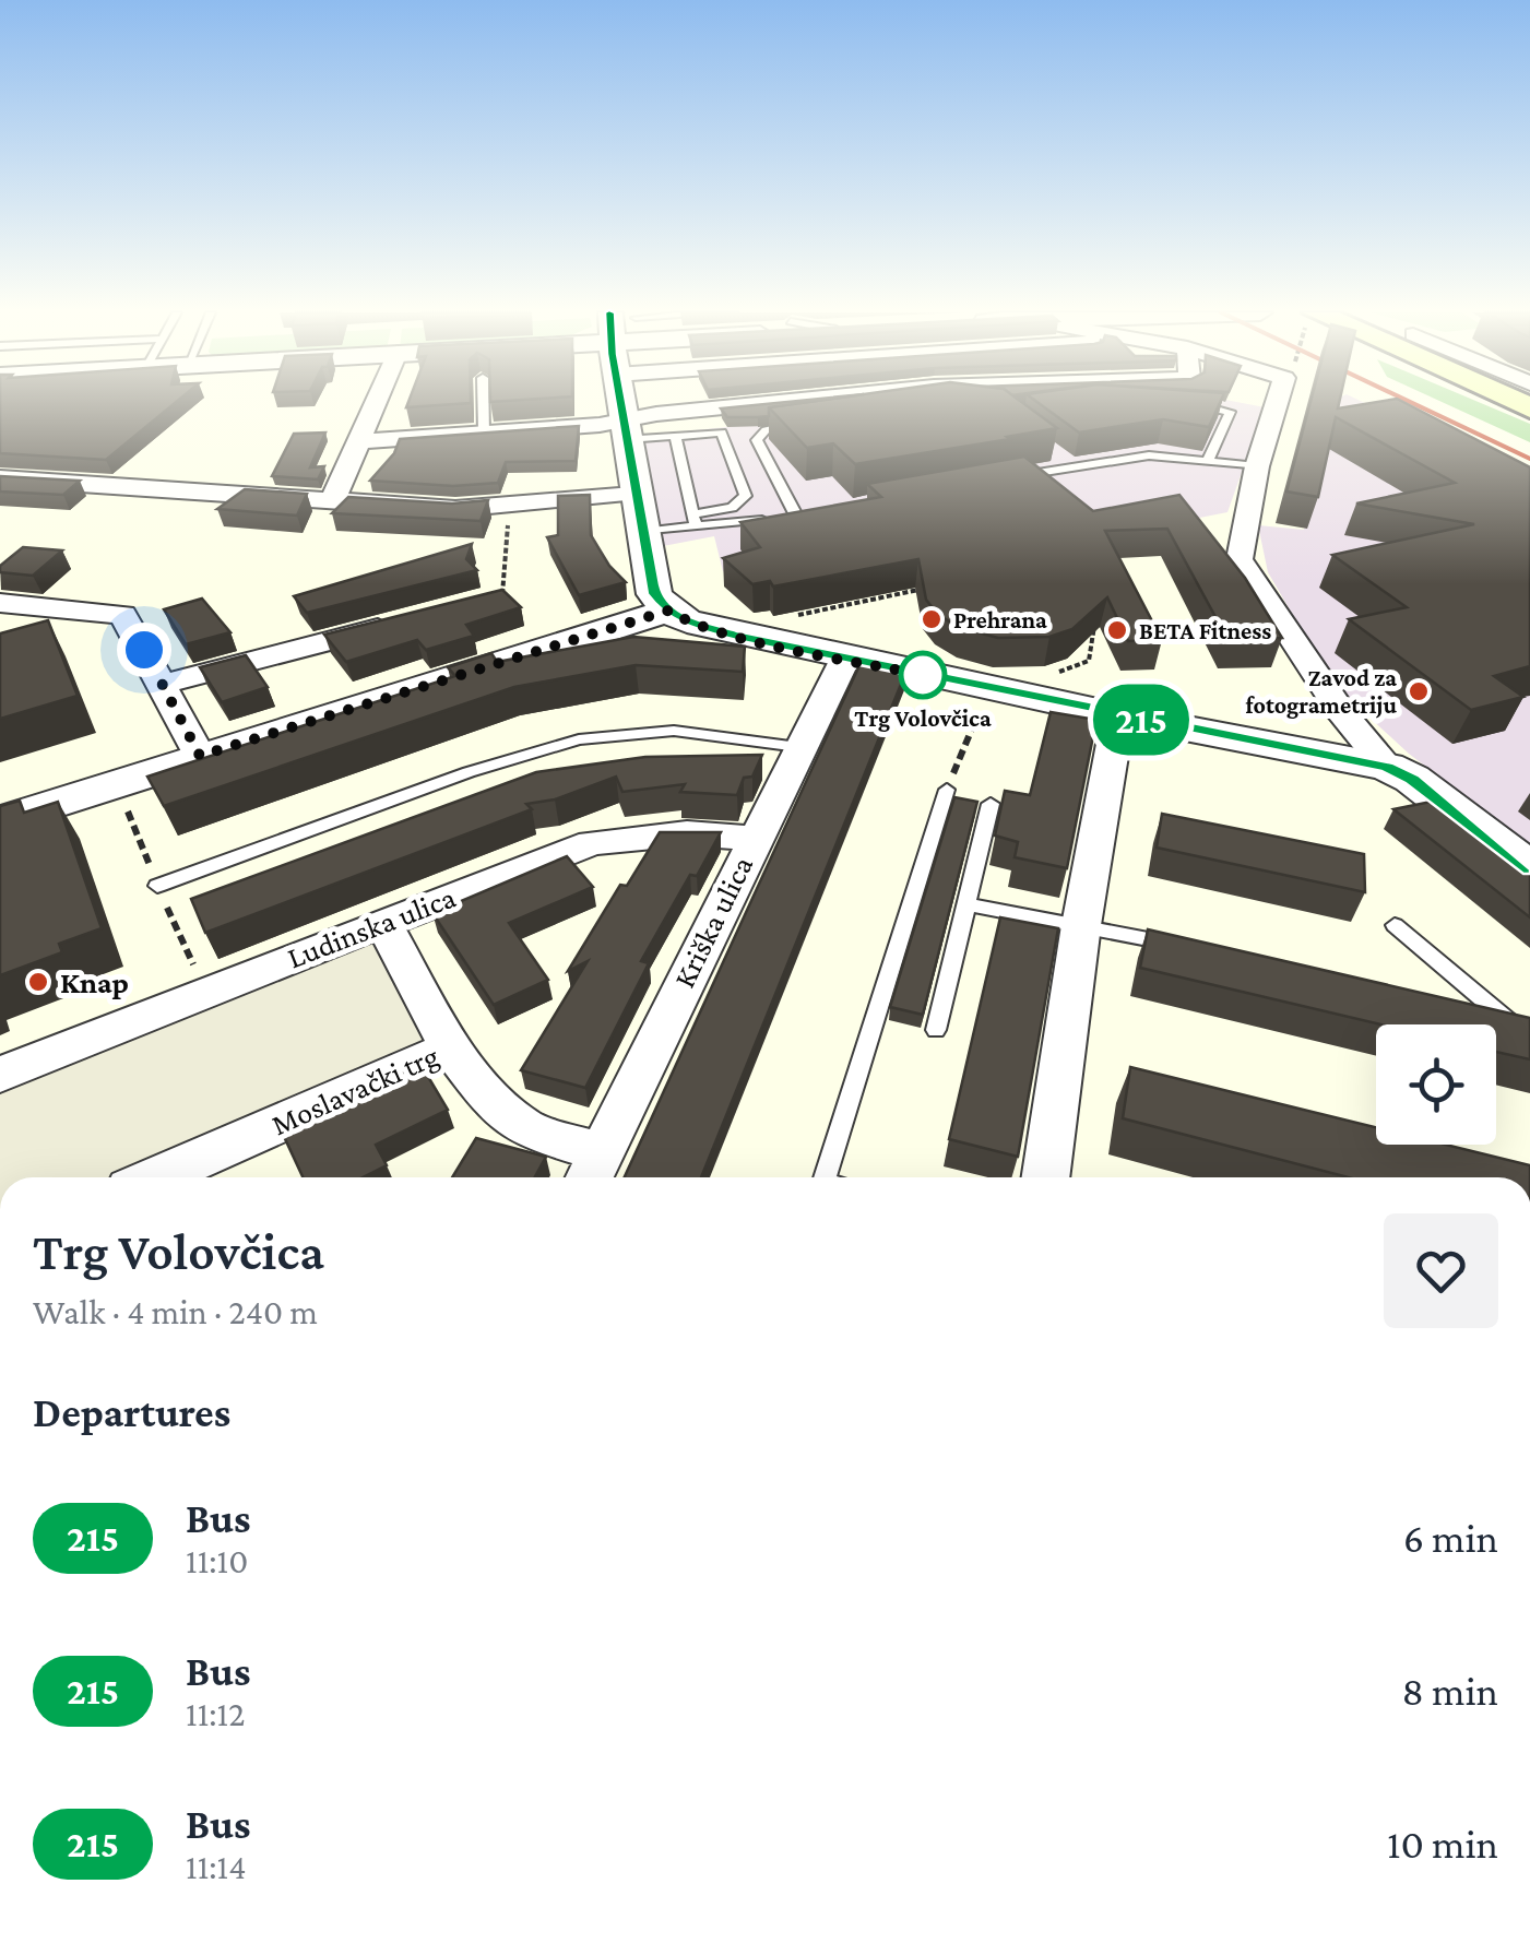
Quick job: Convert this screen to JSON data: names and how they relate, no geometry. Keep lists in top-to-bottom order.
{
  "streets": {
    "street": ["Kriška ulica", "Ludinska ulica", "Moslavački trg"]
  },
  "crossings": [
    ["Kriška ulica", "Ludinska ulica"],
    ["Ludinska ulica", "Moslavački trg"]
  ],
  "places": [
    "Prehrana",
    "BETA Fitness",
    "Trg Volovčica",
    "Zavod za fotogrametriju",
    "Knap"
  ],
  "lines": ["bus line 215"],
  "page": {
    "on_map": "215",
    "heading": [
      ["Trg Volovčica", "Walk · 4 min · 240 m"],
      "Departures"
    ],
    "list": [
      {
        "mark": "215",
        "name": "Bus",
        "note": "11:10",
        "value": "6 min"
      },
      {
        "mark": "215",
        "name": "Bus",
        "note": "11:12",
        "value": "8 min"
      },
      {
        "mark": "215",
        "name": "Bus",
        "note": "11:14",
        "value": "10 min"
      }
    ]
  }
}
